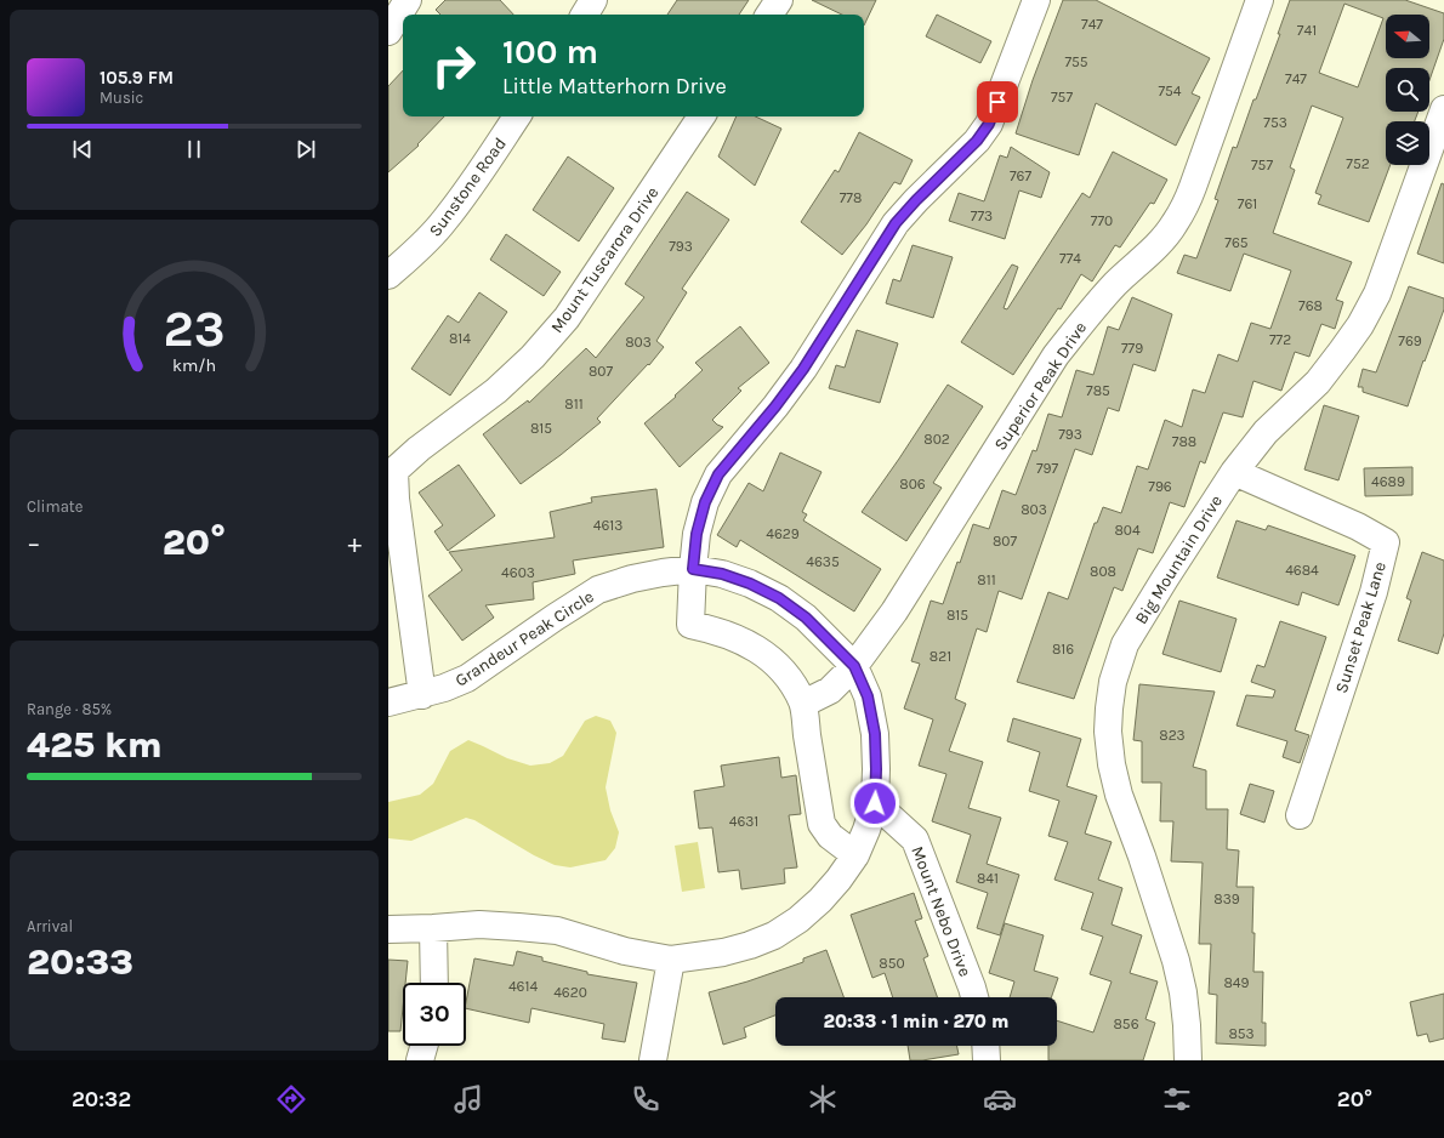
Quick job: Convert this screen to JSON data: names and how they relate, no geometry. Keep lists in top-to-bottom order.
{
  "streets": {
    "street": [
      "Sunstone Road",
      "Mount Tuscarora Drive",
      "Superior Peak Drive",
      "Big Mountain Drive",
      "Sunset Peak Lane",
      "Grandeur Peak Circle",
      "Mount Nebo Drive"
    ]
  },
  "crossings": [
    ["Mount Tuscarora Drive", "Grandeur Peak Circle"],
    ["Superior Peak Drive", "Grandeur Peak Circle"],
    ["Big Mountain Drive", "Sunset Peak Lane"],
    ["Grandeur Peak Circle", "Mount Nebo Drive"]
  ],
  "house_numbers": [
    "747",
    "741",
    "755",
    "747",
    "754",
    "757",
    "753",
    "752",
    "757",
    "767",
    "778",
    "761",
    "773",
    "770",
    "765",
    "793",
    "774",
    "768",
    "814",
    "772",
    "769",
    "803",
    "779",
    "807",
    "785",
    "811",
    "815",
    "793",
    "802",
    "788",
    "797",
    "4689",
    "806",
    "796",
    "803",
    "4613",
    "804",
    "4629",
    "807",
    "4635",
    "4684",
    "808",
    "4603",
    "811",
    "815",
    "816",
    "821",
    "823",
    "4631",
    "841",
    "839",
    "850",
    "849",
    "4614",
    "4620",
    "856",
    "853"
  ],
  "north": "left",
  "page": {
    "turn": ["100 m", "Little Matterhorn Drive"],
    "song": ["105.9 FM", "Music"],
    "tile": [
      "Climate",
      ["Range · 85%", "425 km"],
      ["Arrival", "20:33"]
    ],
    "heat": ["−", "20°", "+"],
    "limit": "30",
    "trip": "20:33 · 1 min · 270 m",
    "tabs": ["20:32", "20°"],
    "gauge": ["23", "km/h"]
  }
}
